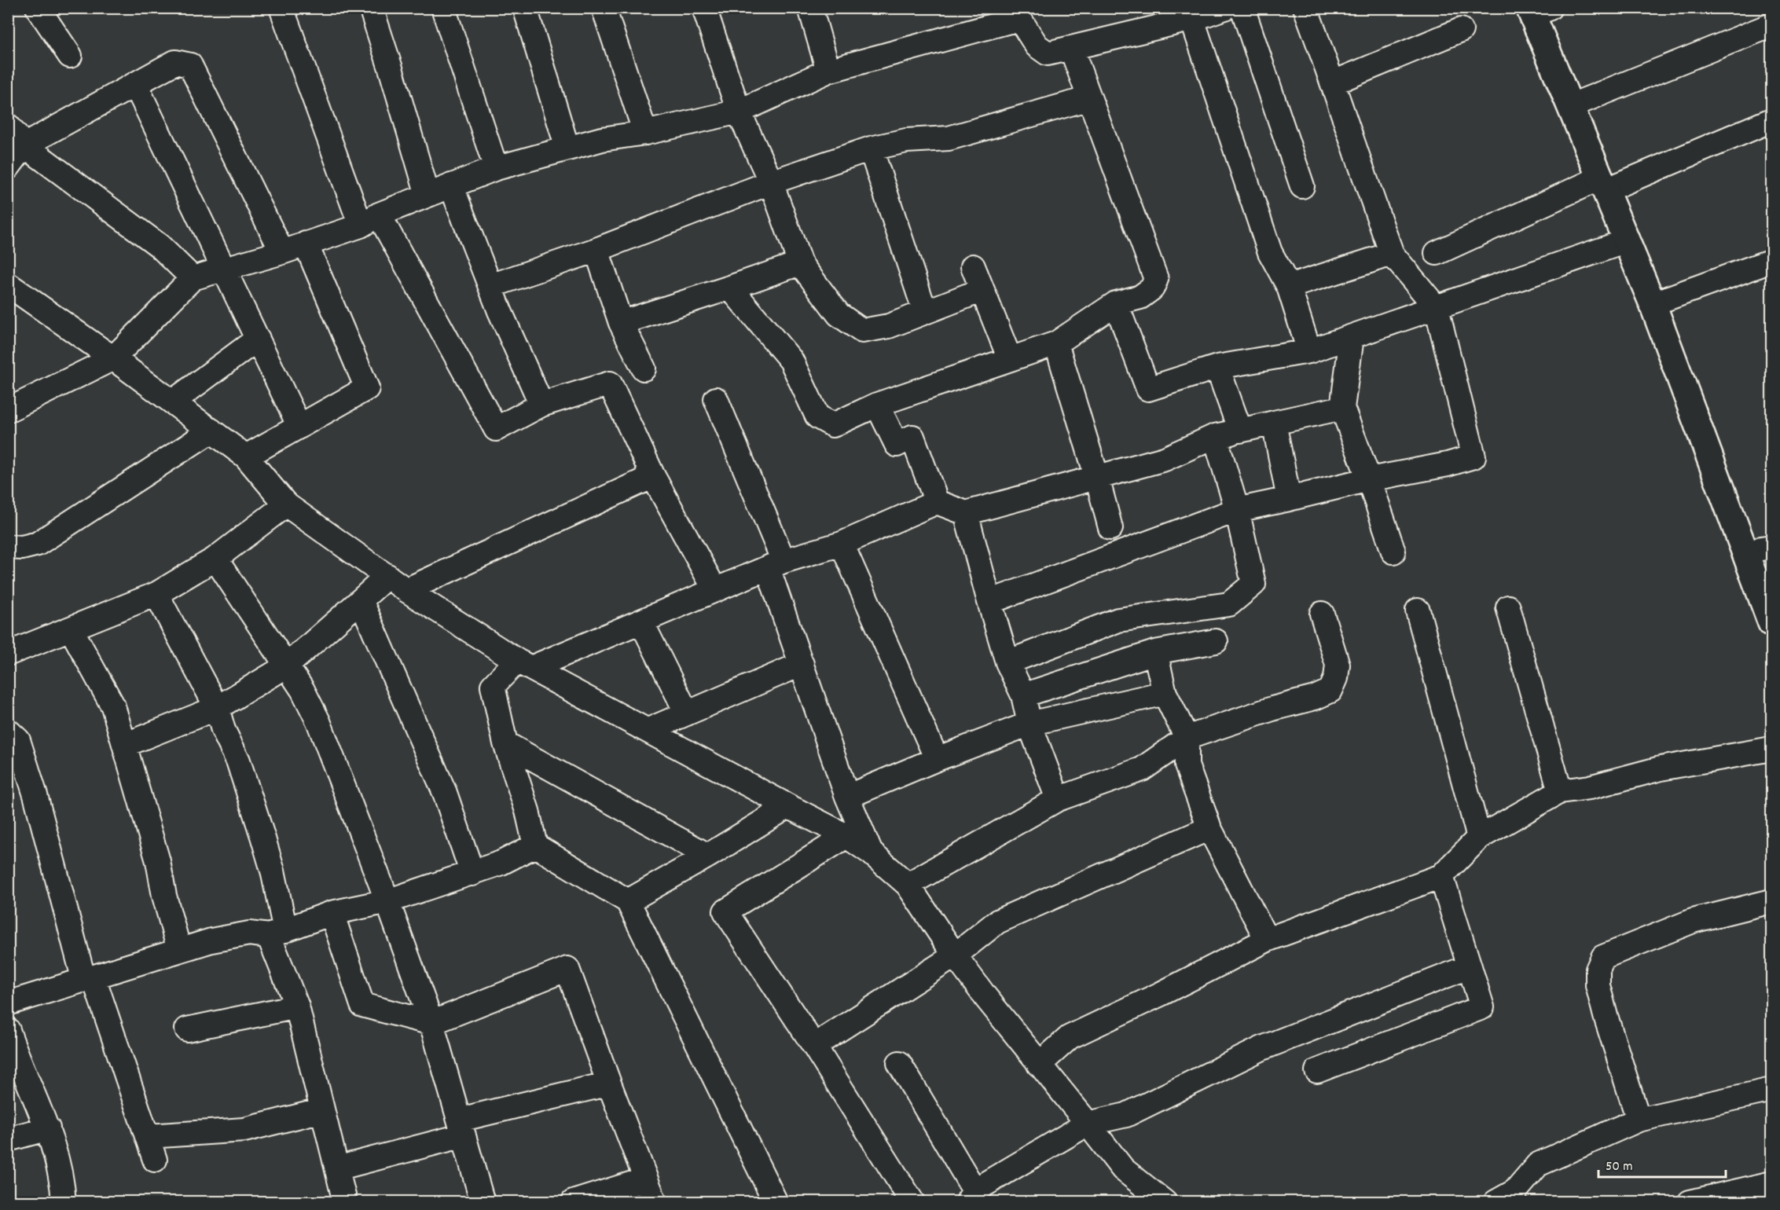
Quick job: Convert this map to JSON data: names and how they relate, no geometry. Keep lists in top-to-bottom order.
{
  "scale_bar": "50 m"
}
